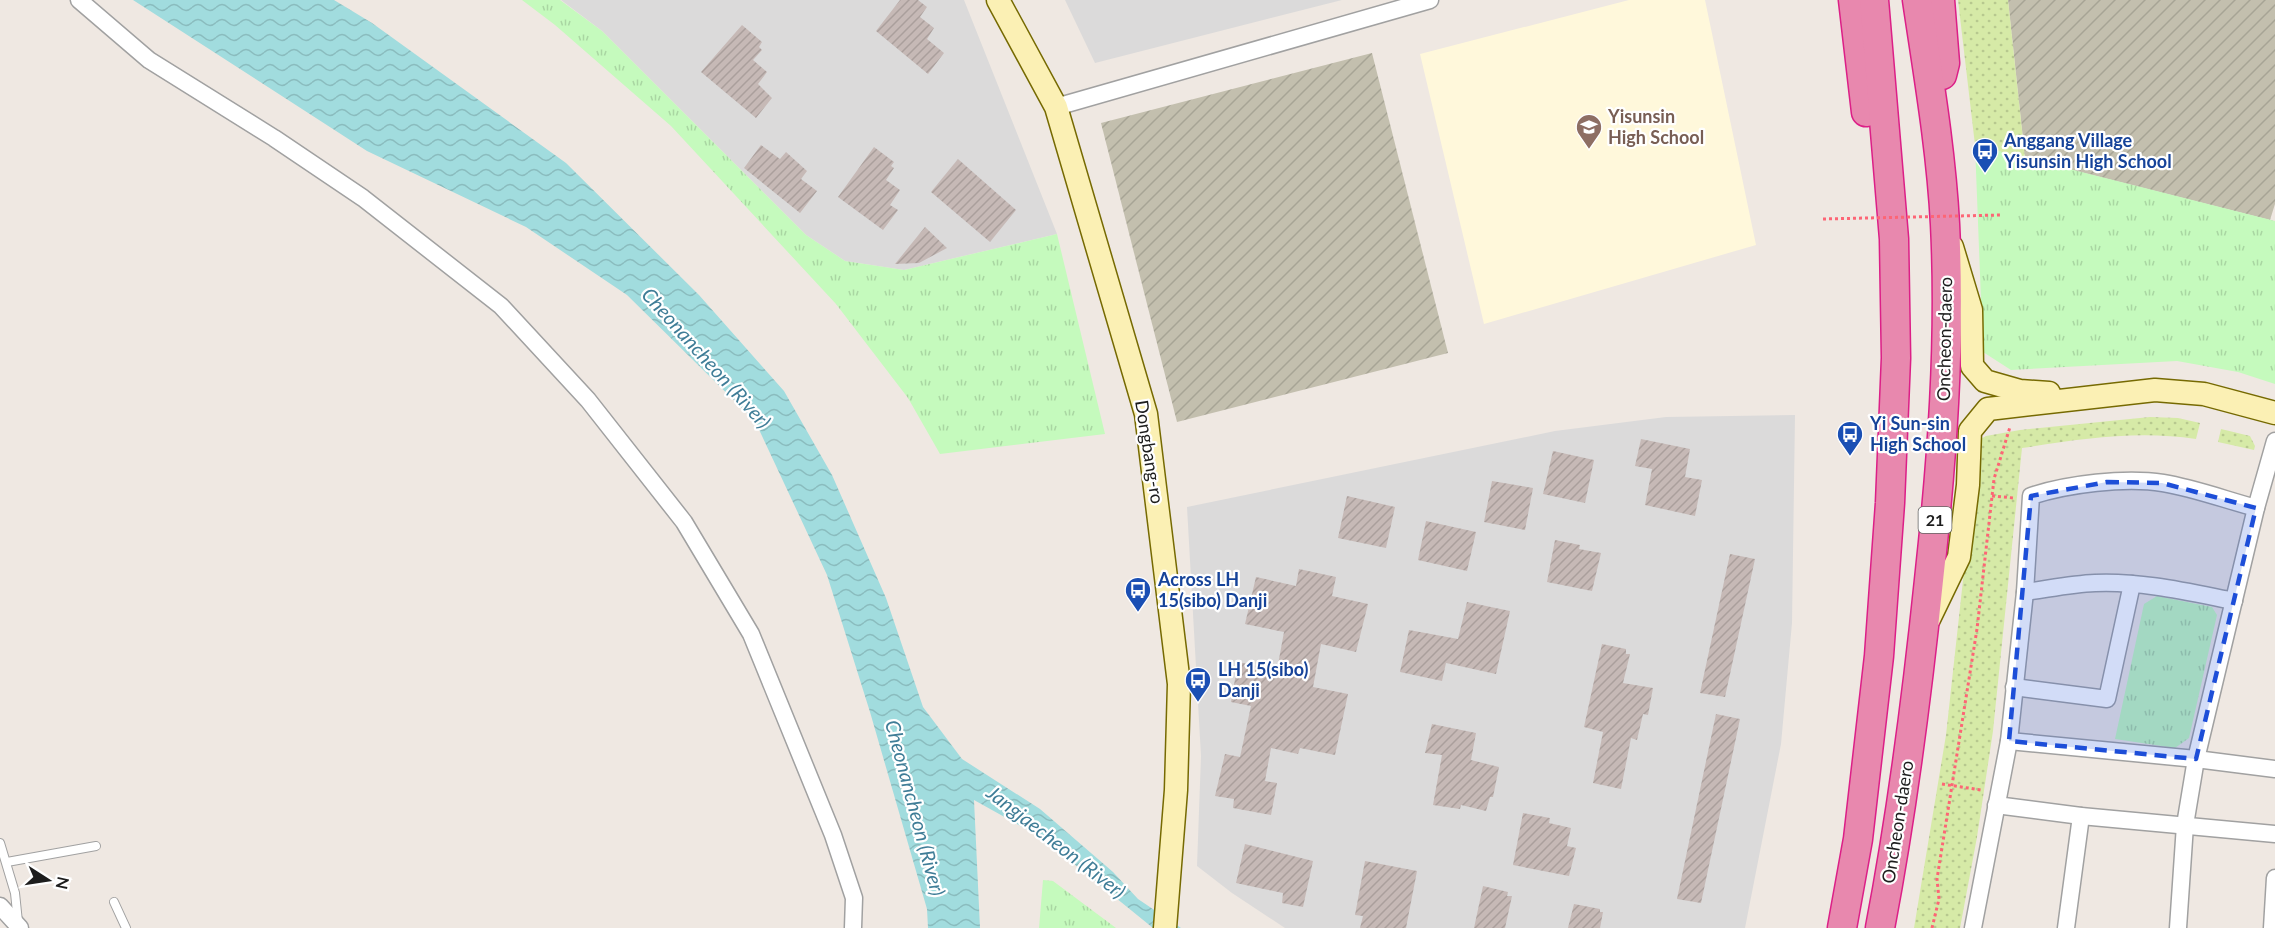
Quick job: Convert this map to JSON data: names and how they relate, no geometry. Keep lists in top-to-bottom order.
{
  "streets": {
    "highway": ["Oncheon-daero", "21"],
    "street": ["Dongbang-ro"]
  },
  "water": ["Cheonancheon (River)", "Jangjaecheon (River)"],
  "places": {
    "school or university": ["Yisunsin High School"],
    "bus stop": [
      "Anggang Village Yisunsin High School",
      "Yi Sun-sin High School",
      "Across LH 15(sibo) Danji",
      "LH 15(sibo) Danji"
    ]
  },
  "north": "right"
}
